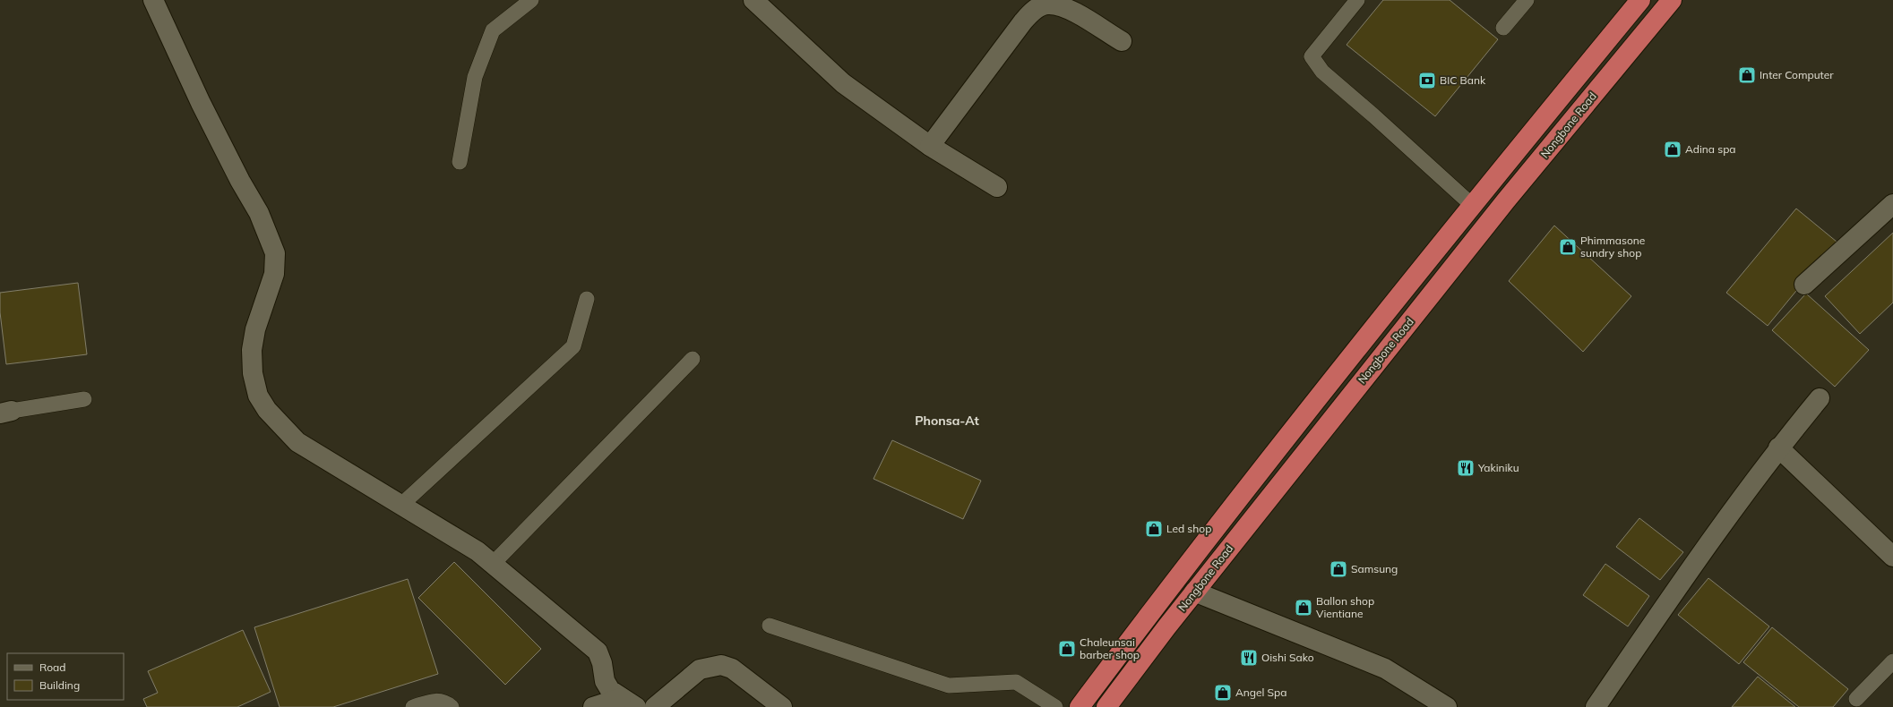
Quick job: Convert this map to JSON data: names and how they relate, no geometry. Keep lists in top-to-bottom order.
{
  "streets": {
    "highway": ["Nongbone Road"]
  },
  "districts": ["Phonsa-At"],
  "places": {
    "shop": [
      "Inter Computer",
      "Adina spa",
      "Phimmasone sundry shop",
      "Led shop",
      "Samsung",
      "Ballon shop Vientiane",
      "Chaleunsai barber shop",
      "Angel Spa"
    ],
    "bank": ["BIC Bank"],
    "restaurant": ["Yakiniku", "Oishi Sako"]
  },
  "legend": ["Road", "Building"]
}
